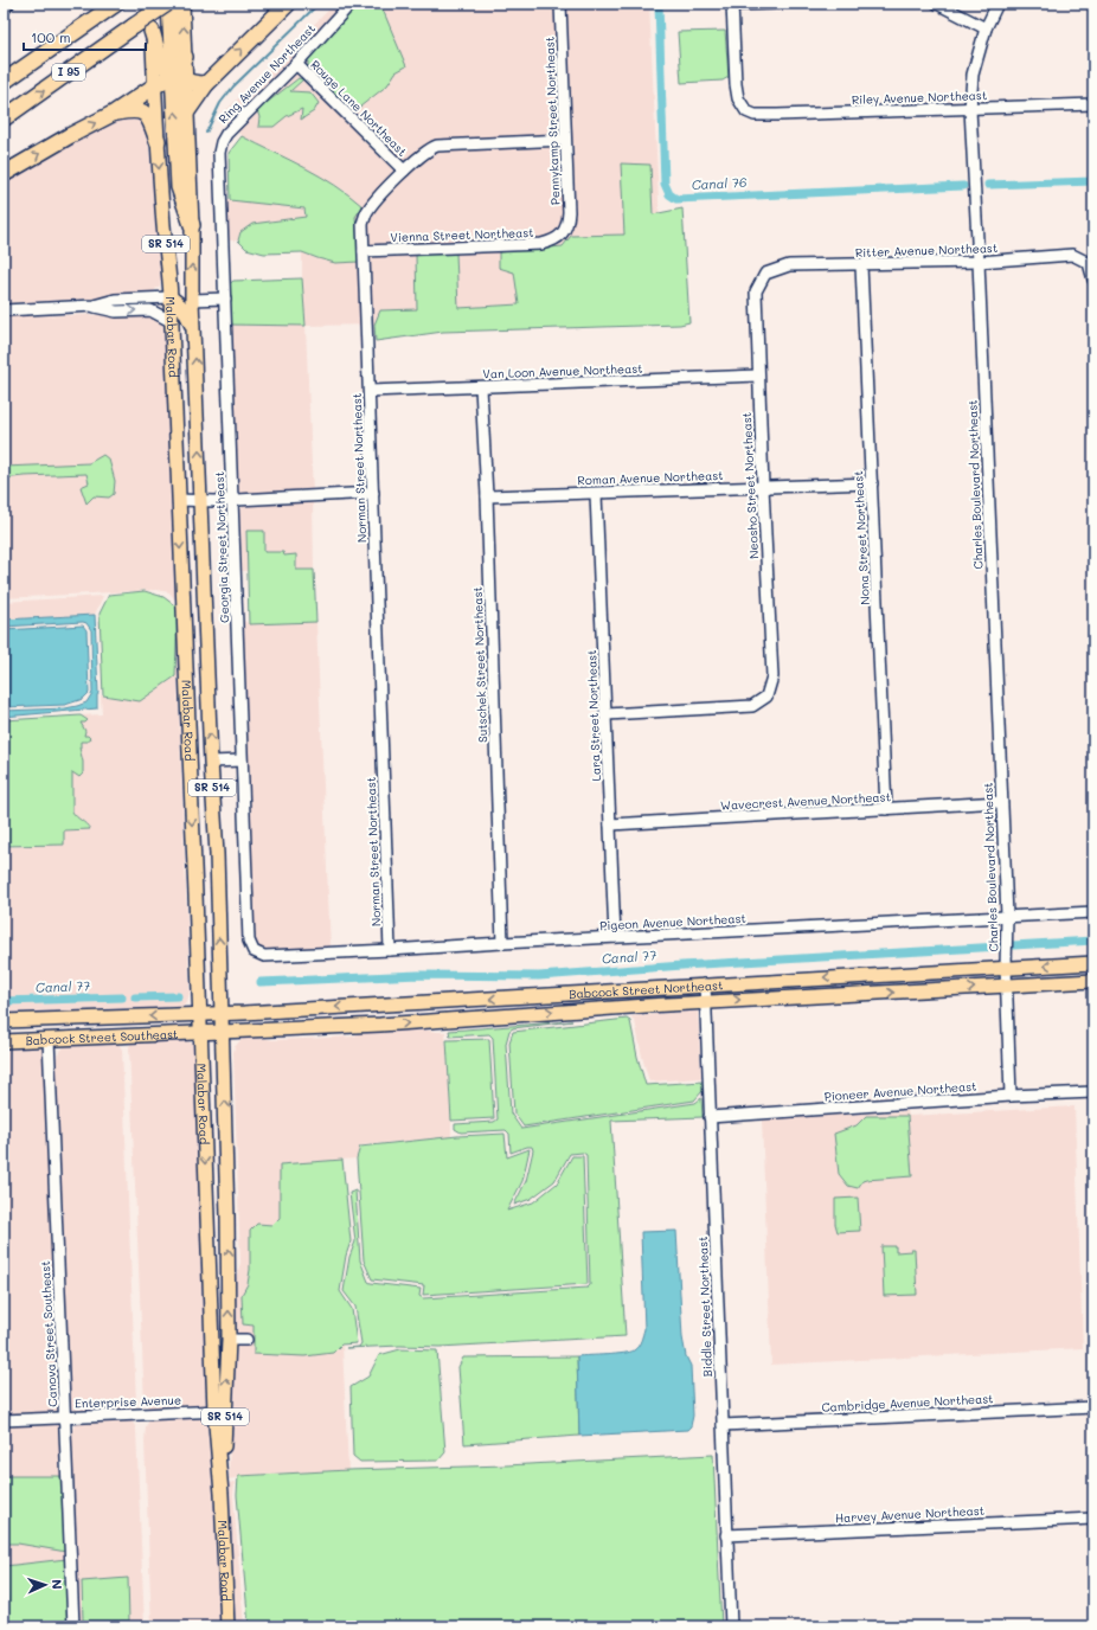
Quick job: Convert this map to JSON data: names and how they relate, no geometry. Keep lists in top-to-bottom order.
{
  "streets": {
    "highway": ["I 95"],
    "main road": [
      "SR 514",
      "Malabar Road",
      "Babcock Street Northeast",
      "Babcock Street Southeast"
    ],
    "street": [
      "Ring Avenue Northeast",
      "Riley Avenue Northeast",
      "Rouge Lane Northeast",
      "Pennykamp Street Northeast",
      "Vienna Street Northeast",
      "Ritter Avenue Northeast",
      "Van Loon Avenue Northeast",
      "Norman Street Northeast",
      "Roman Avenue Northeast",
      "Charles Boulevard Northeast",
      "Neosho Street Northeast",
      "Nona Street Northeast",
      "Georgia Street Northeast",
      "Sutschek Street Northeast",
      "Lara Street Northeast",
      "Wavecrest Avenue Northeast",
      "Pigeon Avenue Northeast",
      "Pioneer Avenue Northeast",
      "Biddle Street Northeast",
      "Canova Street Southeast",
      "Enterprise Avenue",
      "Cambridge Avenue Northeast",
      "Harvey Avenue Northeast"
    ]
  },
  "crossings": [
    ["Ring Avenue Northeast", "Rouge Lane Northeast"],
    ["Ring Avenue Northeast", "Georgia Street Northeast"],
    ["Riley Avenue Northeast", "Charles Boulevard Northeast"],
    ["Rouge Lane Northeast", "Norman Street Northeast"],
    ["Pennykamp Street Northeast", "Vienna Street Northeast"],
    ["Pennykamp Street Northeast", "Norman Street Northeast"],
    ["Vienna Street Northeast", "Norman Street Northeast"],
    ["Ritter Avenue Northeast", "Charles Boulevard Northeast"],
    ["Ritter Avenue Northeast", "Neosho Street Northeast"],
    ["Ritter Avenue Northeast", "Nona Street Northeast"],
    ["Malabar Road", "Babcock Street Northeast"],
    ["Malabar Road", "Babcock Street Southeast"],
    ["Malabar Road", "Enterprise Avenue"],
    ["Van Loon Avenue Northeast", "Norman Street Northeast"],
    ["Van Loon Avenue Northeast", "Neosho Street Northeast"],
    ["Van Loon Avenue Northeast", "Sutschek Street Northeast"],
    ["Norman Street Northeast", "Pigeon Avenue Northeast"],
    ["Roman Avenue Northeast", "Neosho Street Northeast"],
    ["Roman Avenue Northeast", "Nona Street Northeast"],
    ["Roman Avenue Northeast", "Sutschek Street Northeast"],
    ["Roman Avenue Northeast", "Lara Street Northeast"],
    ["Charles Boulevard Northeast", "Wavecrest Avenue Northeast"],
    ["Charles Boulevard Northeast", "Pigeon Avenue Northeast"],
    ["Charles Boulevard Northeast", "Babcock Street Northeast"],
    ["Charles Boulevard Northeast", "Pioneer Avenue Northeast"],
    ["Neosho Street Northeast", "Lara Street Northeast"],
    ["Nona Street Northeast", "Wavecrest Avenue Northeast"],
    ["Georgia Street Northeast", "Pigeon Avenue Northeast"],
    ["Sutschek Street Northeast", "Pigeon Avenue Northeast"],
    ["Lara Street Northeast", "Wavecrest Avenue Northeast"],
    ["Lara Street Northeast", "Pigeon Avenue Northeast"],
    ["Babcock Street Northeast", "Babcock Street Southeast"],
    ["Babcock Street Northeast", "Biddle Street Northeast"],
    ["Babcock Street Southeast", "Canova Street Southeast"],
    ["Pioneer Avenue Northeast", "Biddle Street Northeast"],
    ["Biddle Street Northeast", "Cambridge Avenue Northeast"],
    ["Biddle Street Northeast", "Harvey Avenue Northeast"],
    ["Canova Street Southeast", "Enterprise Avenue"]
  ],
  "water": ["Canal 76", "Canal 77"],
  "scale_bar": "100 m",
  "north": "right"
}
